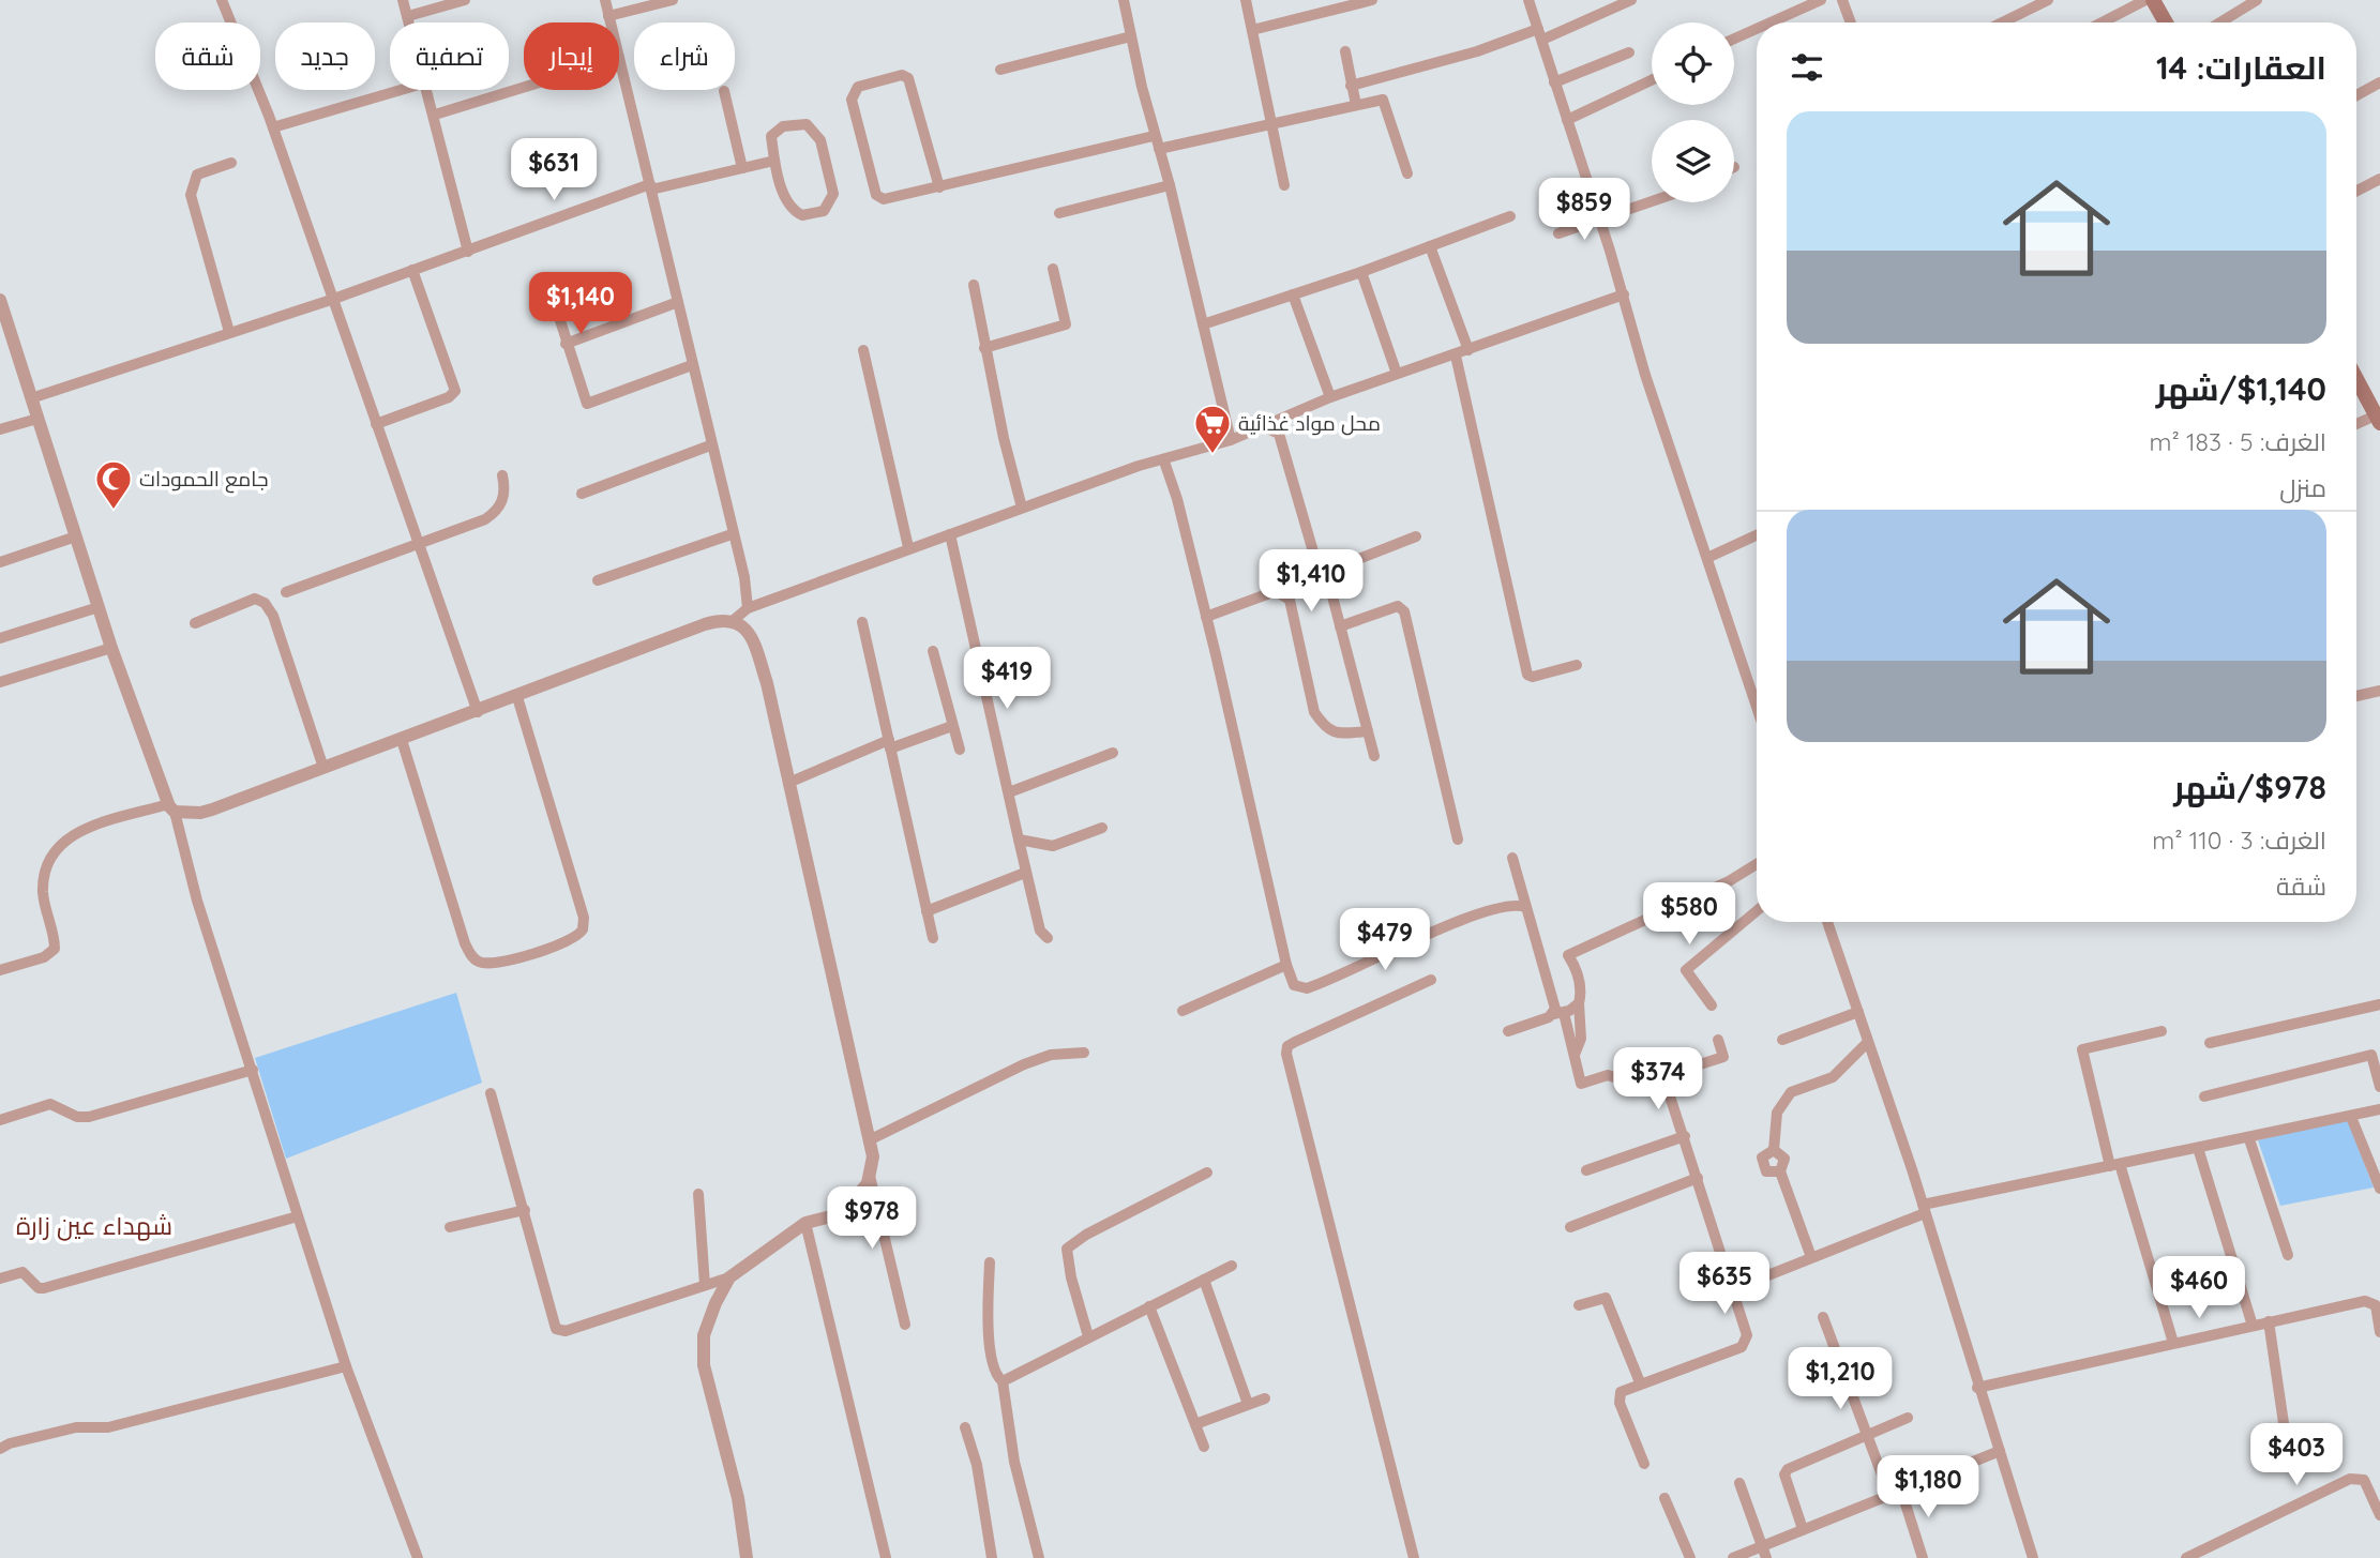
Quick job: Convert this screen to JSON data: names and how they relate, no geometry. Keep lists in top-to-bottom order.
{
  "districts": ["شهداء عين زارة"],
  "places": {
    "supermarket": ["محل مواد غذائية"],
    "mosque": ["جامع الحمودات"]
  },
  "page": {
    "chip": [
      "شراء",
      "إيجار",
      "تصفية",
      "جديد",
      "شقة"
    ],
    "heading": "العقارات: 14",
    "list": [
      {
        "name": "$1,140/شهر",
        "note": "الغرف: 5 · 183 m² · منزل"
      },
      {
        "name": "$978/شهر",
        "note": "الغرف: 3 · 110 m² · شقة"
      }
    ],
    "price": [
      "$631",
      "$859",
      "$1,140",
      "$1,410",
      "$419",
      "$580",
      "$479",
      "$374",
      "$978",
      "$635",
      "$460",
      "$1,210",
      "$403",
      "$1,180"
    ]
  }
}
